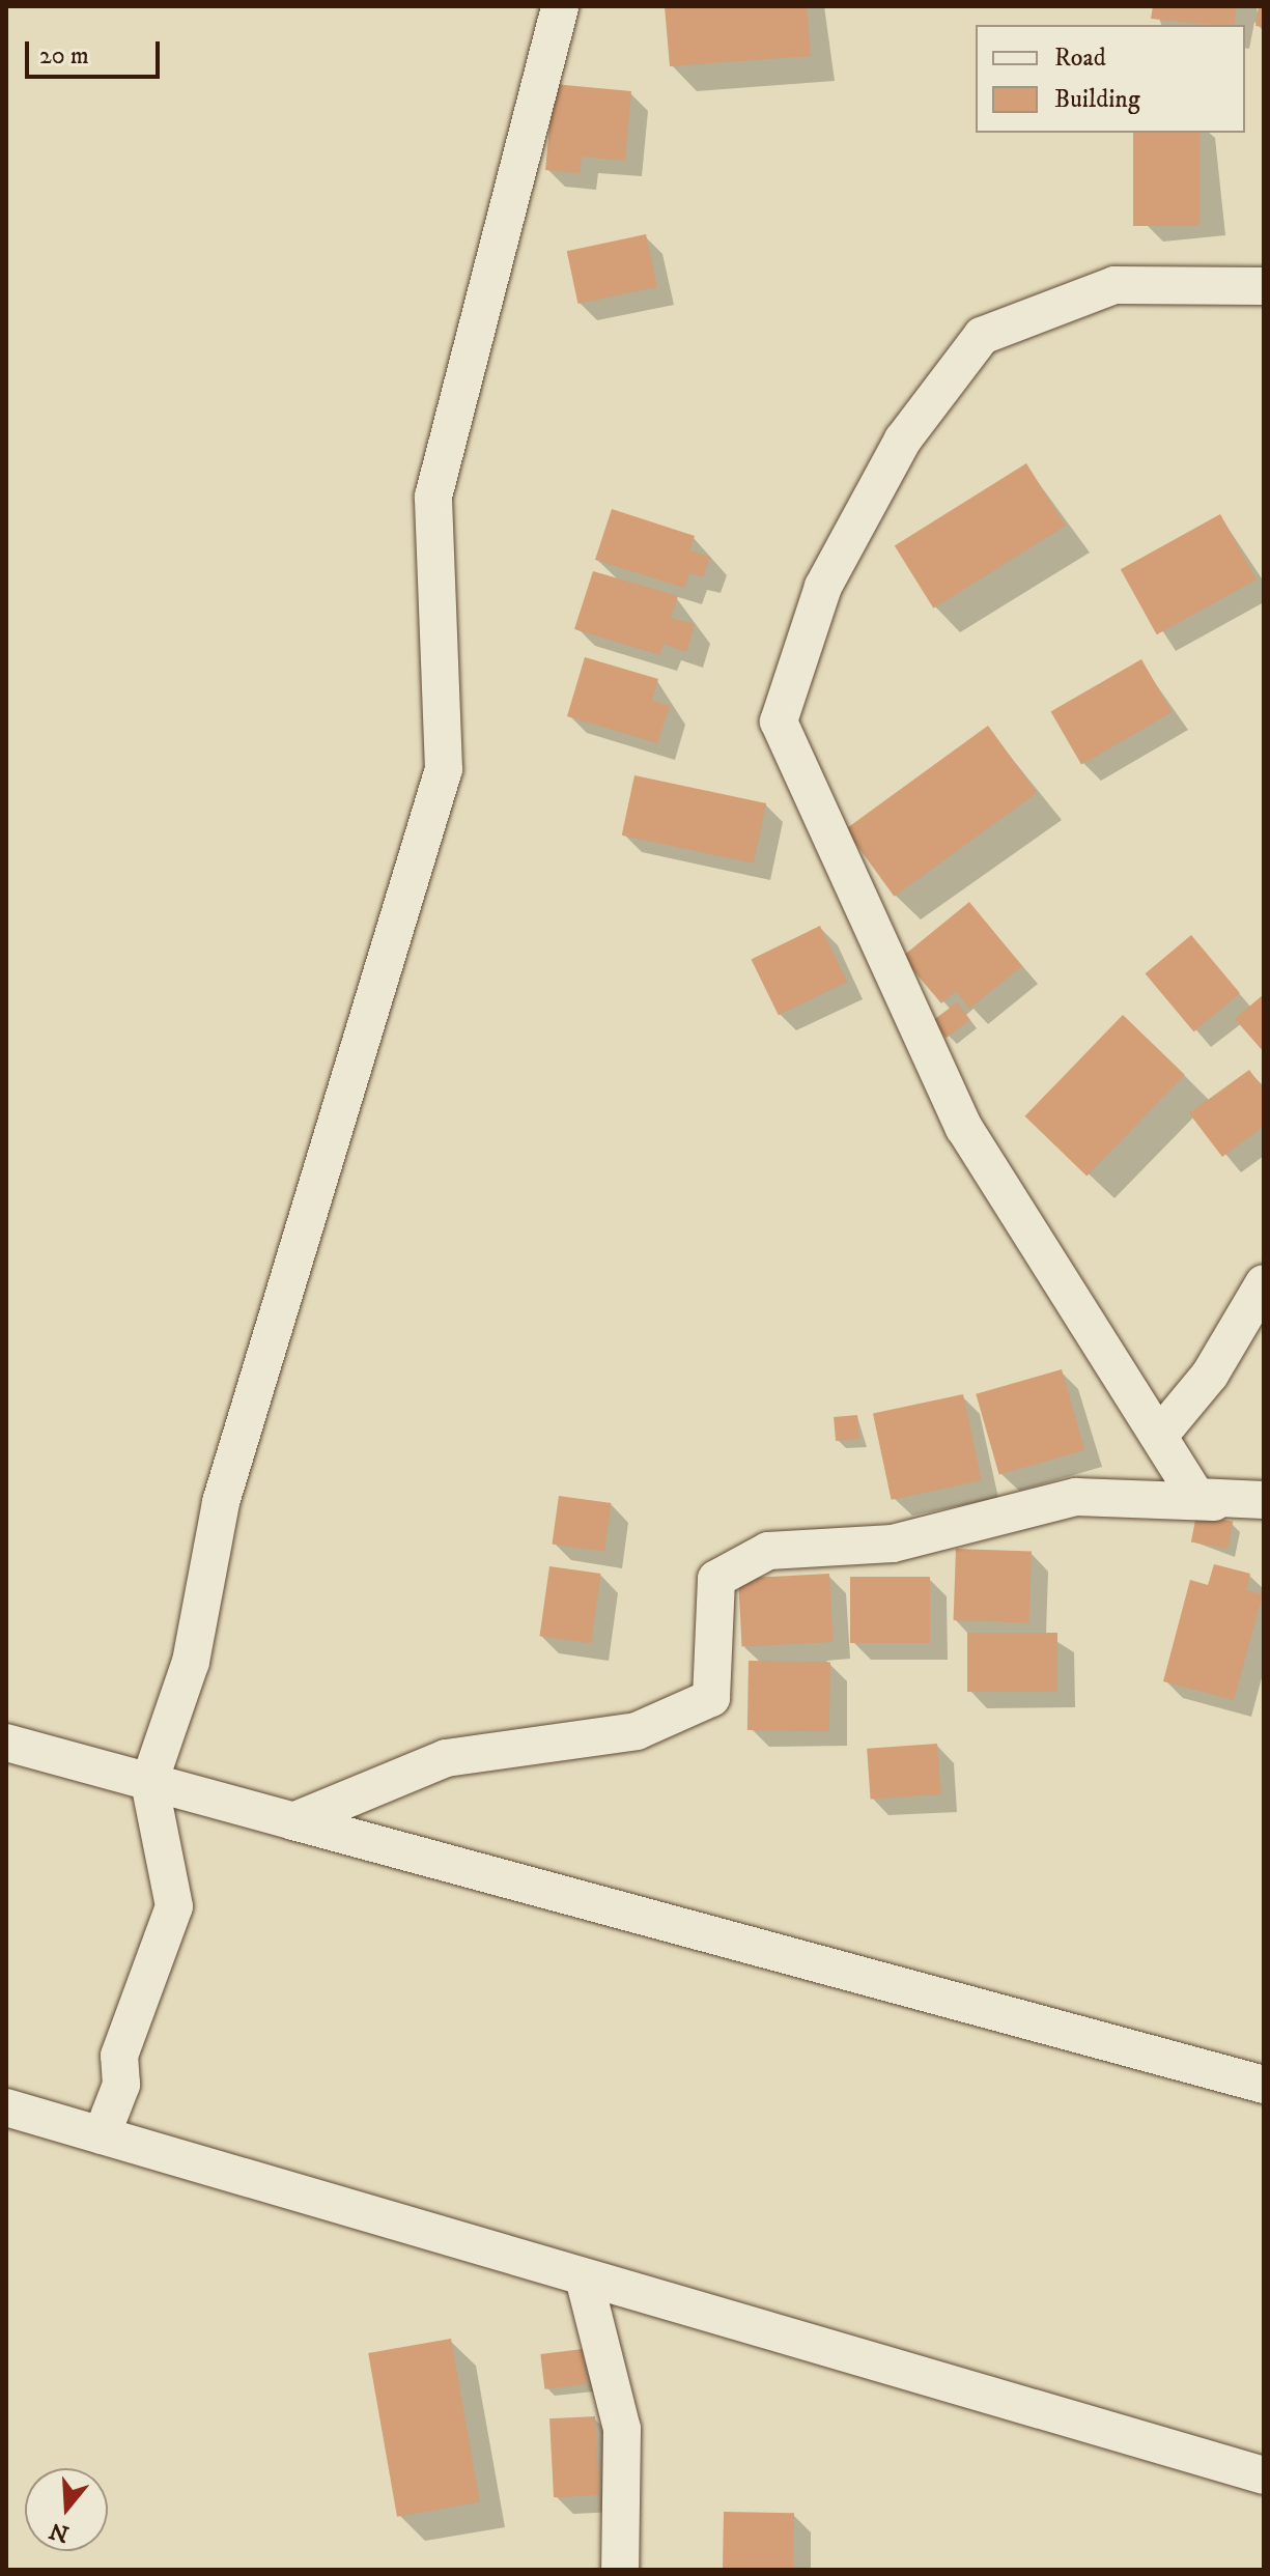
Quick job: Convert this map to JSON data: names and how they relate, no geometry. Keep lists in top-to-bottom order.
{
  "legend": ["Road", "Building"],
  "scale_bar": "20 m",
  "north": "bottom"
}
